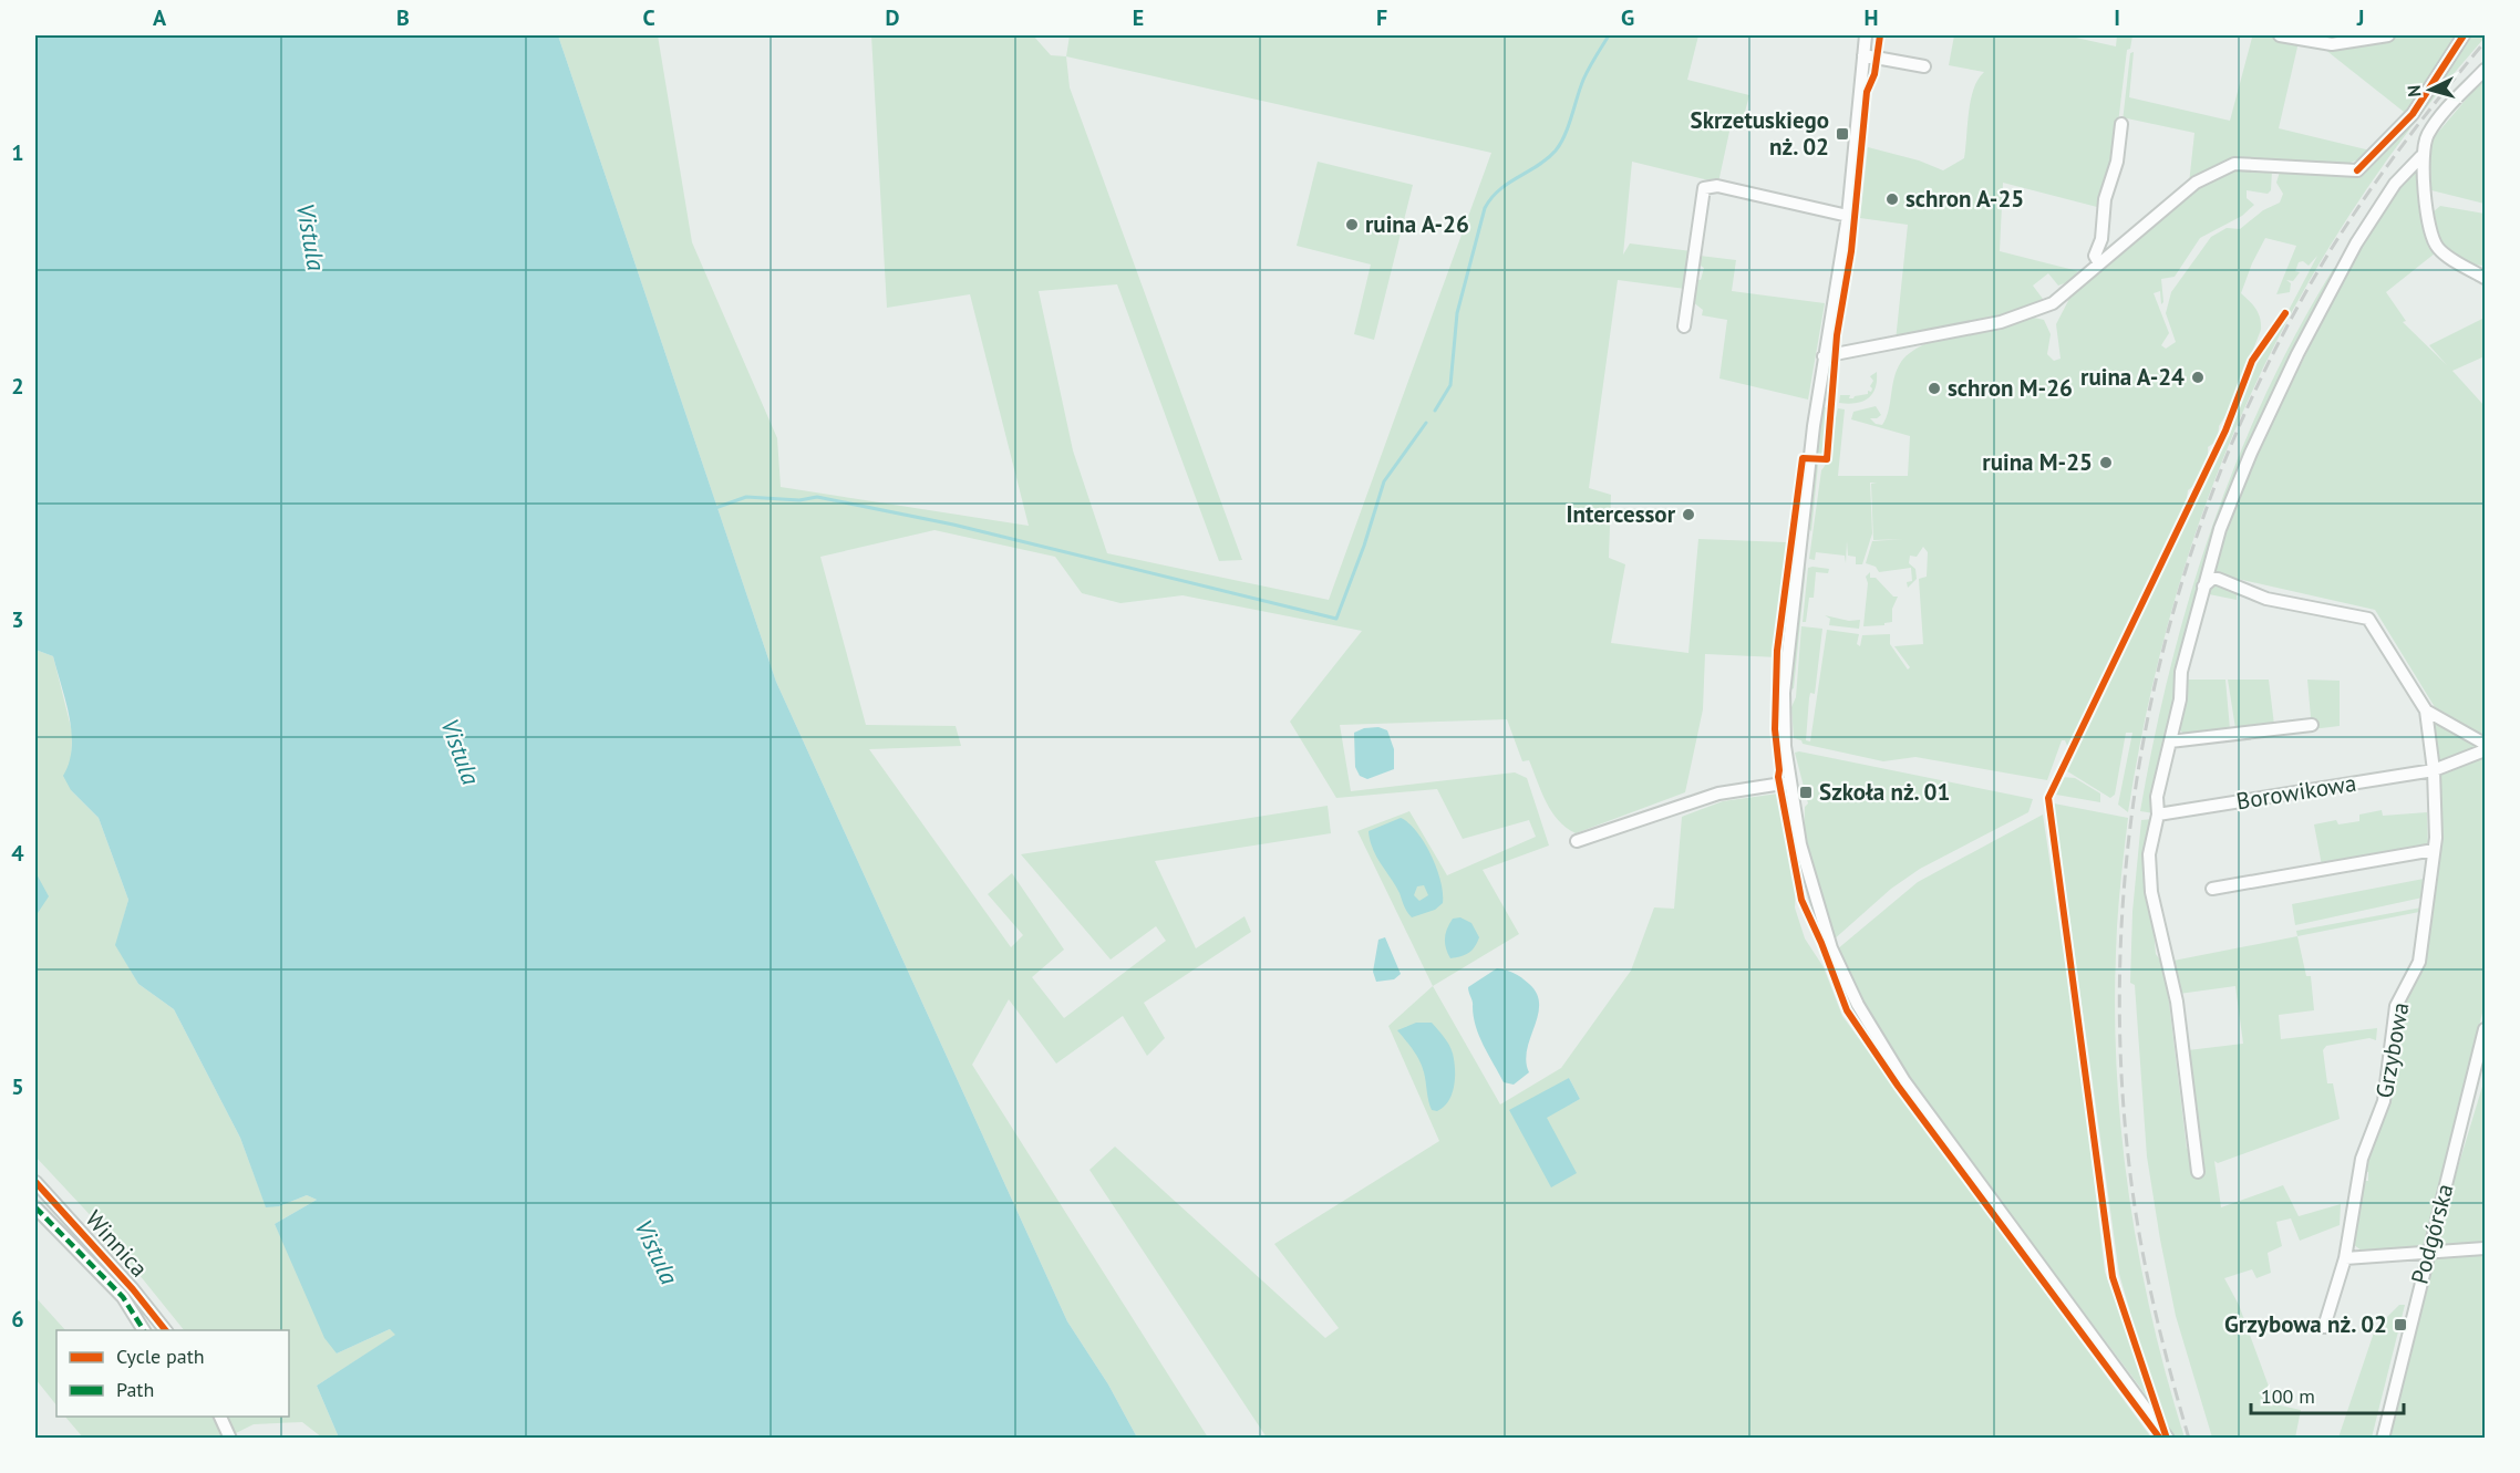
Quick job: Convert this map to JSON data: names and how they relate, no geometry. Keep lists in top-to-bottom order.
{
  "streets": {
    "street": [
      "Borowikowa",
      "Grzybowa",
      "Podgórska",
      "Winnica"
    ]
  },
  "crossings": [
    ["Borowikowa", "Grzybowa"]
  ],
  "water": ["Vistula"],
  "places": {
    "transit": ["Skrzetuskiego nż. 02", "Szkoła nż. 01", "Grzybowa nż. 02"],
    "other": [
      "schron A-25",
      "ruina A-26",
      "ruina A-24",
      "schron M-26",
      "ruina M-25",
      "Intercessor"
    ]
  },
  "legend": ["Cycle path", "Path"],
  "scale_bar": "100 m",
  "north": "left",
  "grid": {
    "columns": [
      "A",
      "B",
      "C",
      "D",
      "E",
      "F",
      "G",
      "H",
      "I",
      "J"
    ],
    "rows": [
      "1",
      "2",
      "3",
      "4",
      "5",
      "6"
    ]
  }
}
